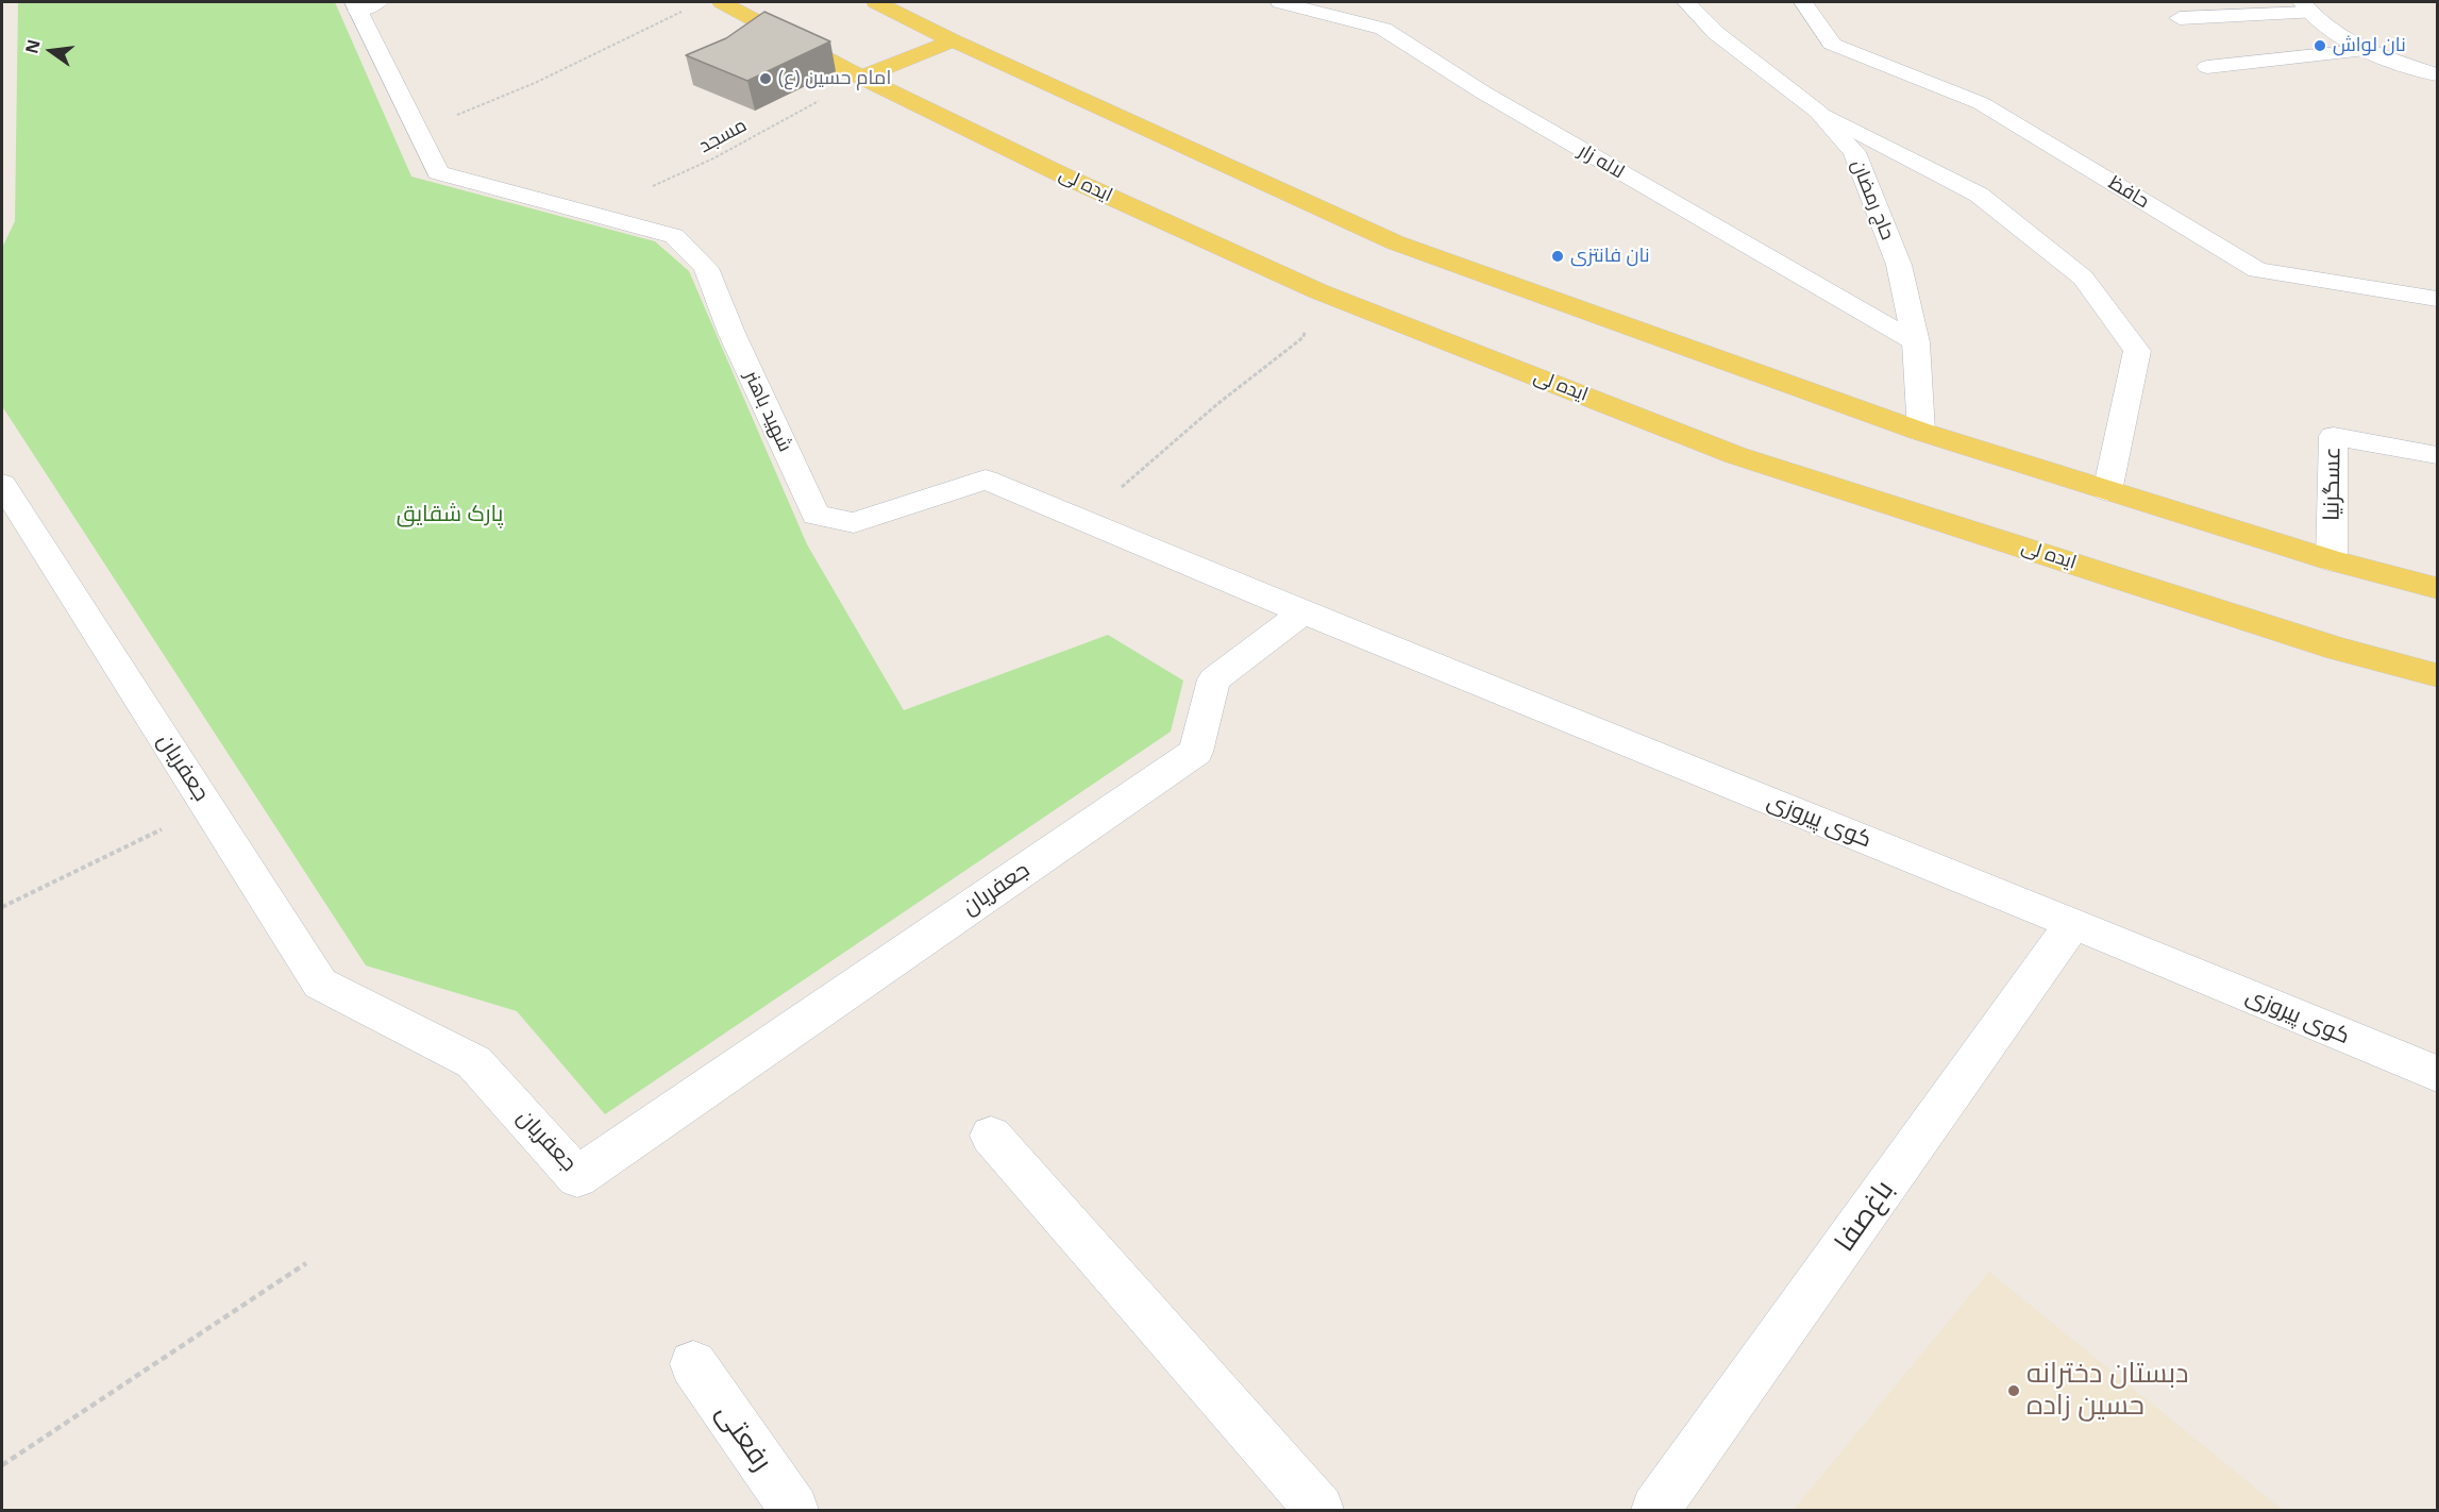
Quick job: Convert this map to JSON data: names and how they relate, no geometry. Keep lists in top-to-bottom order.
{
  "streets": {
    "main road": ["ایده لى"],
    "street": [
      "لاله زار",
      "حافظ",
      "حاج رمضان",
      "شهید باهنر",
      "عسگرنیا",
      "جعفریان",
      "کوی پیروزی",
      "باغ‌صفا",
      "رفعتی"
    ],
    "path": ["مسجد"]
  },
  "crossings": [
    ["مسجد", "ایده لى"],
    ["مسجد", "شهید باهنر"],
    ["لاله زار", "حاج رمضان"],
    ["شهید باهنر", "جعفریان"],
    ["شهید باهنر", "کوی پیروزی"],
    ["جعفریان", "کوی پیروزی"],
    ["کوی پیروزی", "باغ‌صفا"]
  ],
  "parks": ["پارک شقایق"],
  "places": [
    "نان لواش",
    "امام حسین (ع)",
    "نان فانتزی",
    "دبستان دخترانه حسین زاده"
  ],
  "north": "left"
}
